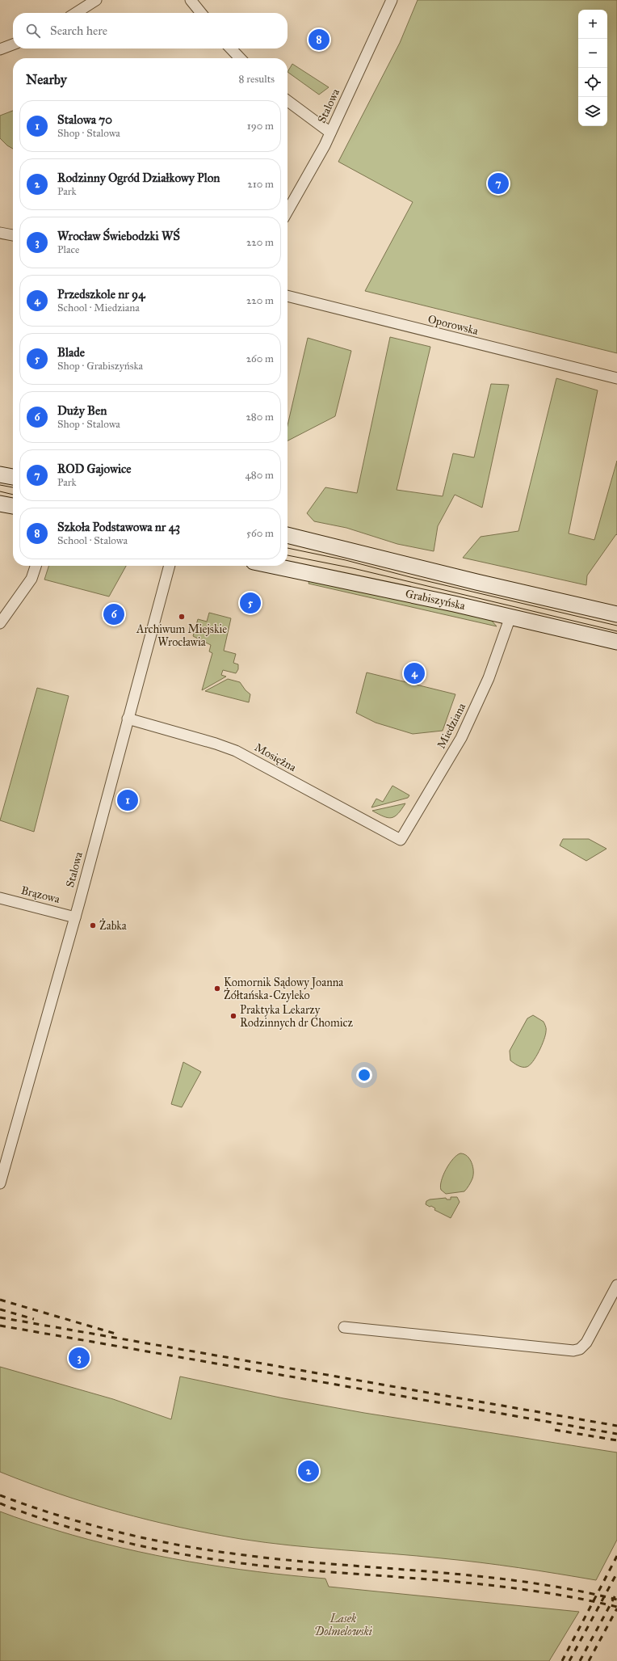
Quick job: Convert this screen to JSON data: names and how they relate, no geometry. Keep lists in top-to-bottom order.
{
  "streets": {
    "main road": ["Grabiszyńska"],
    "street": [
      "Stalowa",
      "Oporowska",
      "Miedziana",
      "Mosiężna",
      "Brązowa"
    ]
  },
  "crossings": [
    ["Stalowa", "Mosiężna"],
    ["Stalowa", "Brązowa"],
    ["Grabiszyńska", "Miedziana"],
    ["Miedziana", "Mosiężna"]
  ],
  "parks": ["Lasek Dolmelowski"],
  "places": [
    "Archiwum Miejskie Wrocławia",
    "Żabka",
    "Komornik Sądowy Joanna Żółtańska-Czyleko",
    "Praktyka Lekarzy Rodzinnych dr Chomicz"
  ],
  "page": {
    "map_buttons": ["+", "−"],
    "search": "Search here",
    "pins": [
      "8",
      "7",
      "5",
      "6",
      "4",
      "1",
      "3",
      "2"
    ],
    "heading": ["Nearby", "8 results"],
    "list": [
      {
        "mark": "1",
        "name": "Stalowa 70",
        "note": "Shop · Stalowa",
        "value": "190 m"
      },
      {
        "mark": "2",
        "name": "Rodzinny Ogród Działkowy Plon",
        "note": "Park",
        "value": "210 m"
      },
      {
        "mark": "3",
        "name": "Wrocław Świebodzki WŚ",
        "note": "Place",
        "value": "220 m"
      },
      {
        "mark": "4",
        "name": "Przedszkole nr 94",
        "note": "School · Miedziana",
        "value": "220 m"
      },
      {
        "mark": "5",
        "name": "Blade",
        "note": "Shop · Grabiszyńska",
        "value": "260 m"
      },
      {
        "mark": "6",
        "name": "Duży Ben",
        "note": "Shop · Stalowa",
        "value": "280 m"
      },
      {
        "mark": "7",
        "name": "ROD Gajowice",
        "note": "Park",
        "value": "480 m"
      },
      {
        "mark": "8",
        "name": "Szkoła Podstawowa nr 43",
        "note": "School · Stalowa",
        "value": "560 m"
      }
    ]
  }
}
